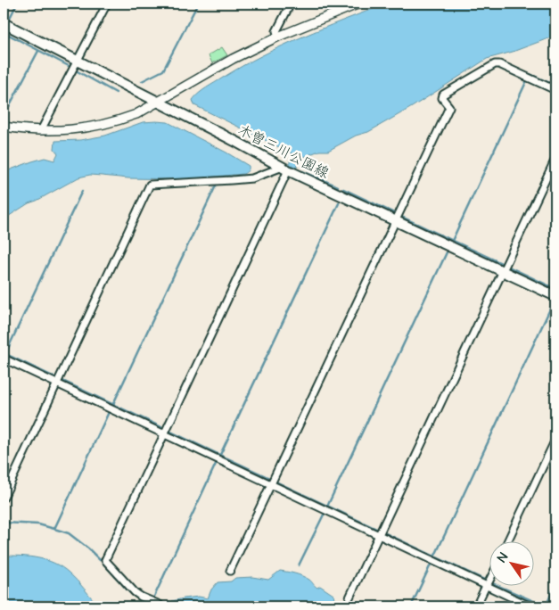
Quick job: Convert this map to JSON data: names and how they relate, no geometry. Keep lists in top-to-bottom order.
{
  "streets": {
    "main road": ["木曽三川公園線"]
  },
  "north": "top left"
}
